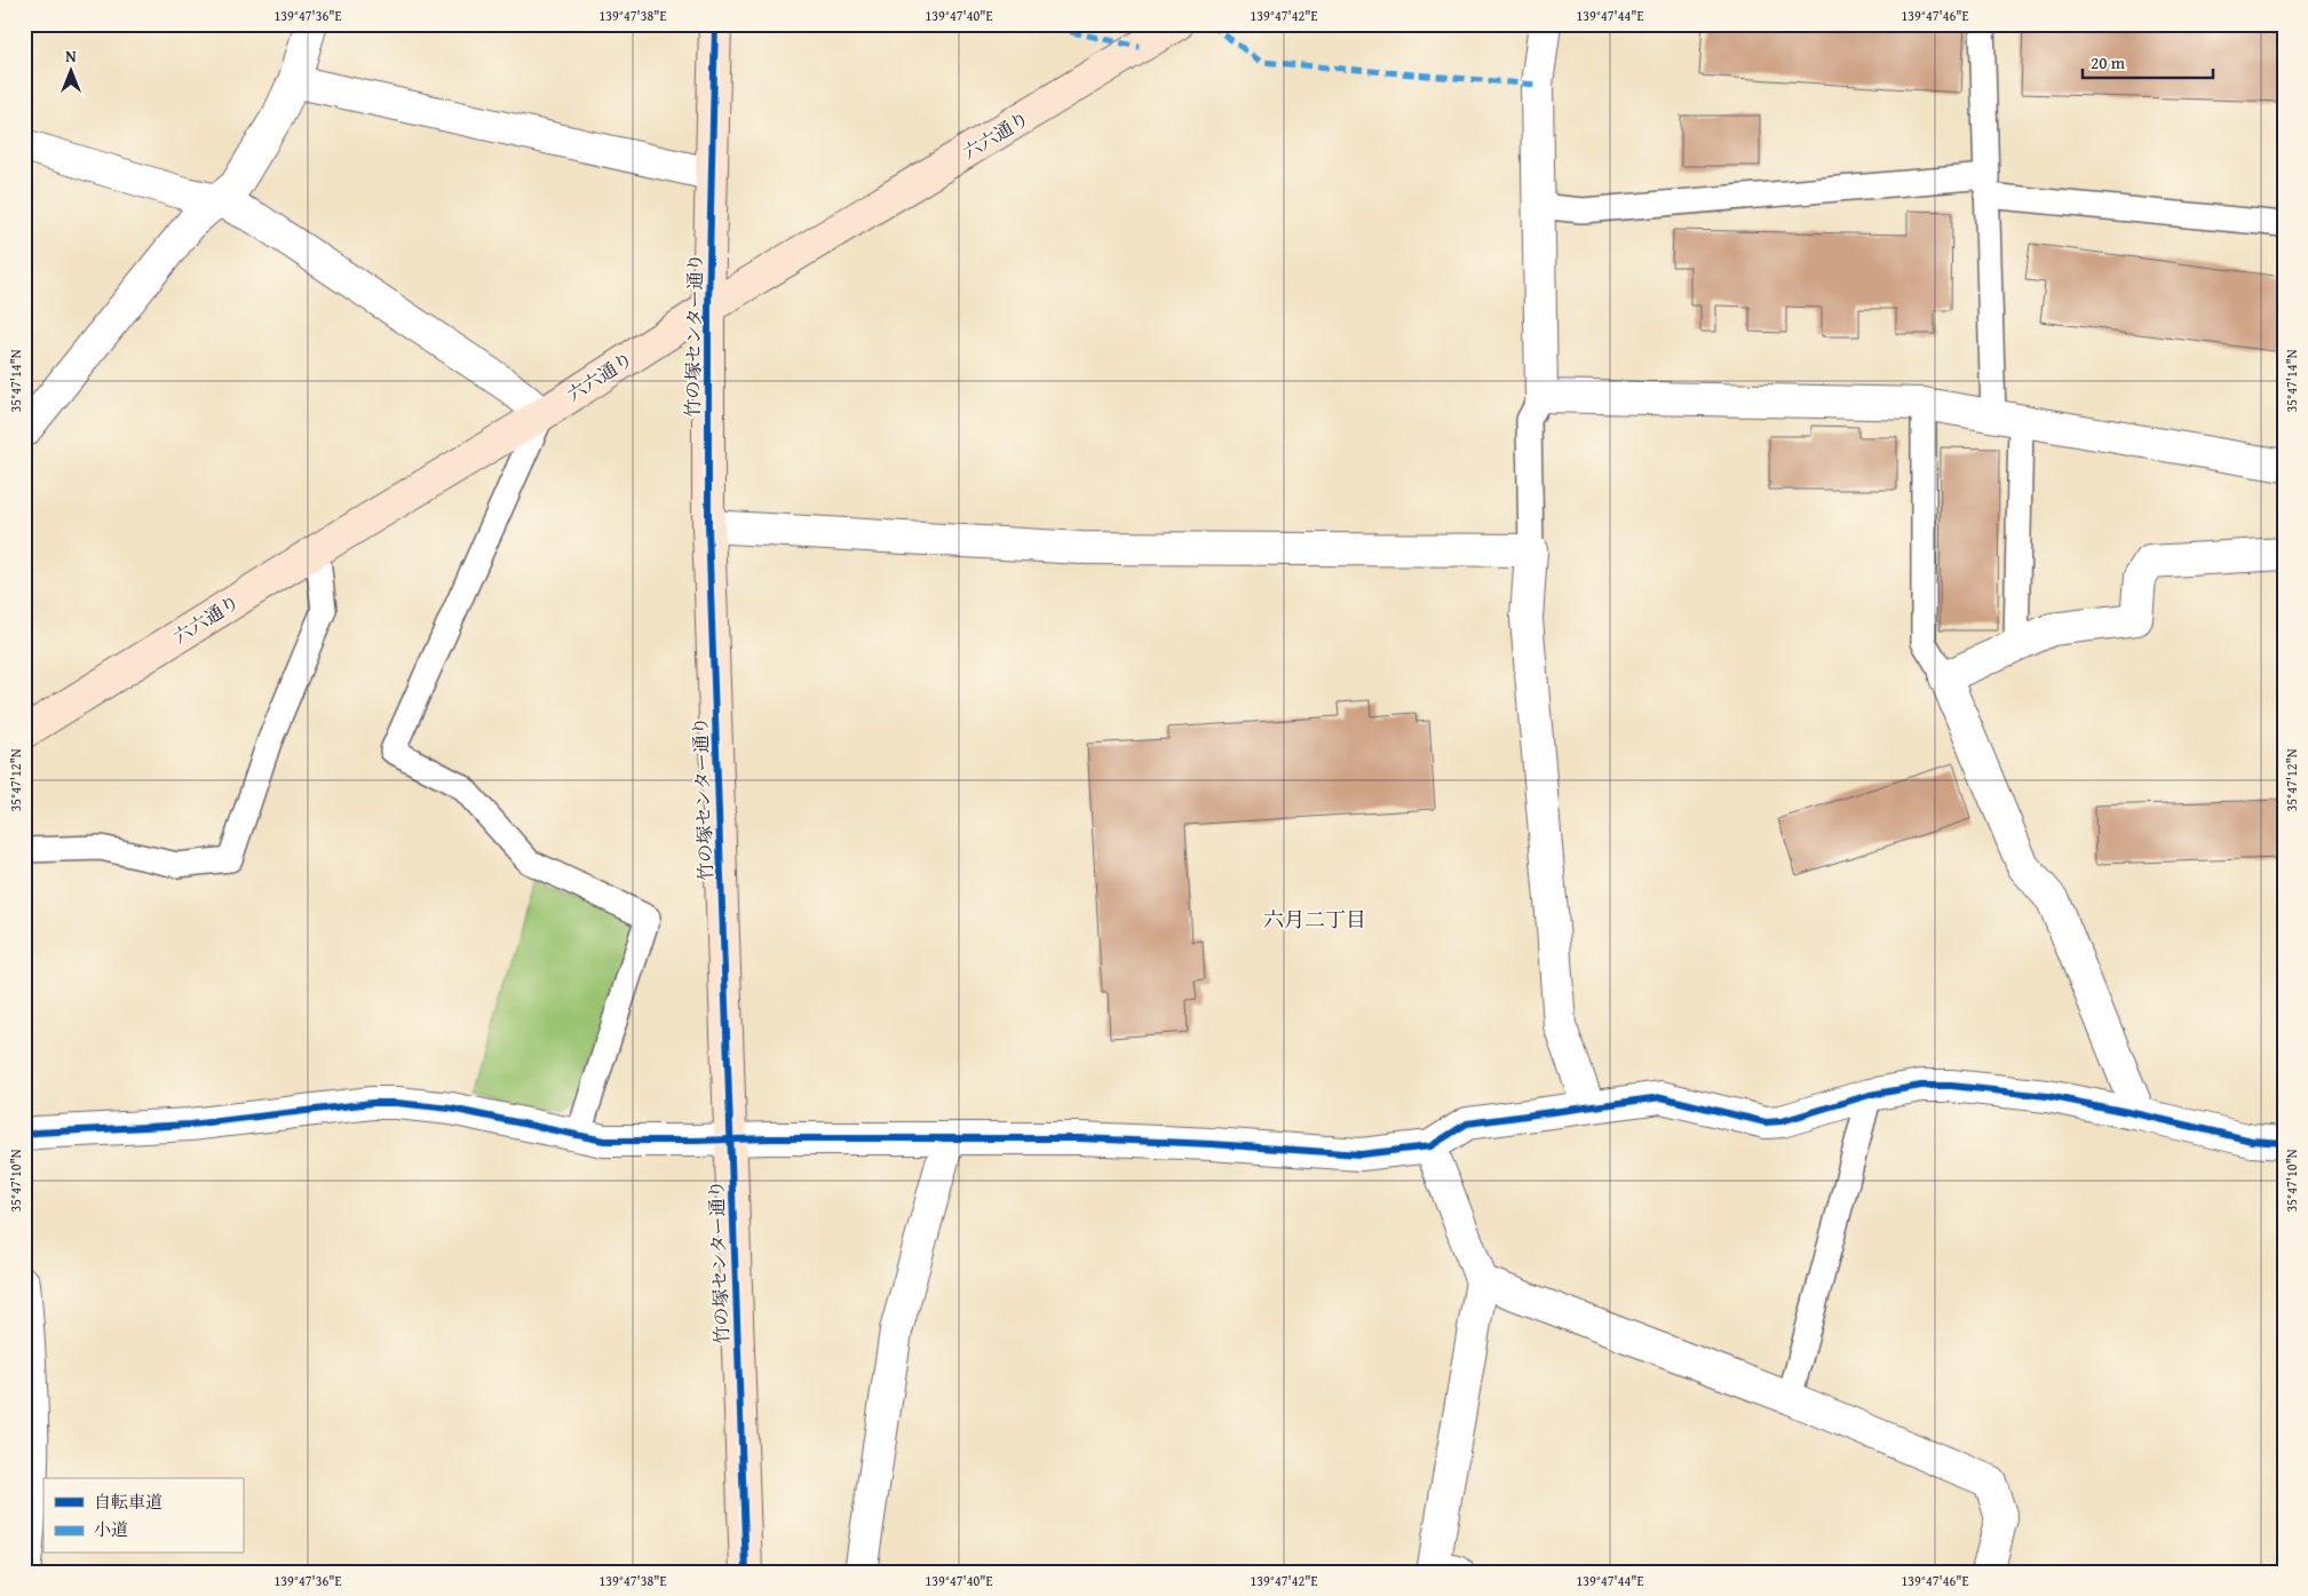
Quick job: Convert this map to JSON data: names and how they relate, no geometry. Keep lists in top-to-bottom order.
{
  "streets": {
    "street": ["六六通り", "竹の塚センター通り"]
  },
  "crossings": [
    ["六六通り", "竹の塚センター通り"]
  ],
  "districts": ["六月二丁目"],
  "legend": ["自転車道", "小道"],
  "scale_bar": "20 m",
  "north": "top",
  "coordinates": [
    "139°47'36\"E",
    "139°47'38\"E",
    "139°47'40\"E",
    "139°47'42\"E",
    "139°47'44\"E",
    "139°47'46\"E",
    "35°47'14\"N",
    "35°47'12\"N",
    "35°47'10\"N"
  ]
}
